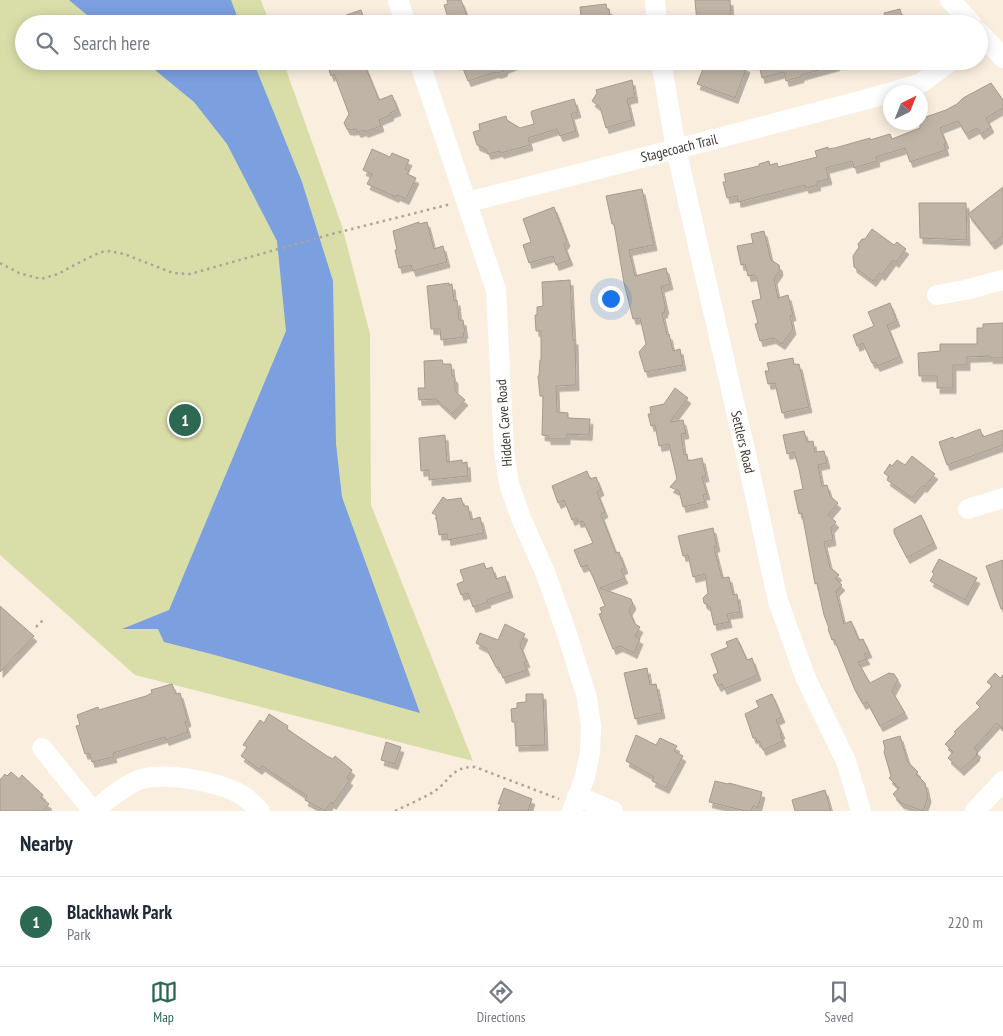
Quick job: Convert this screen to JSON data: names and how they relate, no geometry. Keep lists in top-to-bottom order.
{
  "streets": {
    "street": ["Stagecoach Trail", "Hidden Cave Road", "Settlers Road"]
  },
  "crossings": [
    ["Stagecoach Trail", "Hidden Cave Road"],
    ["Stagecoach Trail", "Settlers Road"]
  ],
  "north": "top right",
  "page": {
    "search": "Search here",
    "pins": "1",
    "heading": "Nearby",
    "list": [
      {
        "mark": "1",
        "name": "Blackhawk Park",
        "note": "Park",
        "value": "220 m"
      }
    ],
    "nav": ["Map", "Directions", "Saved"]
  }
}
